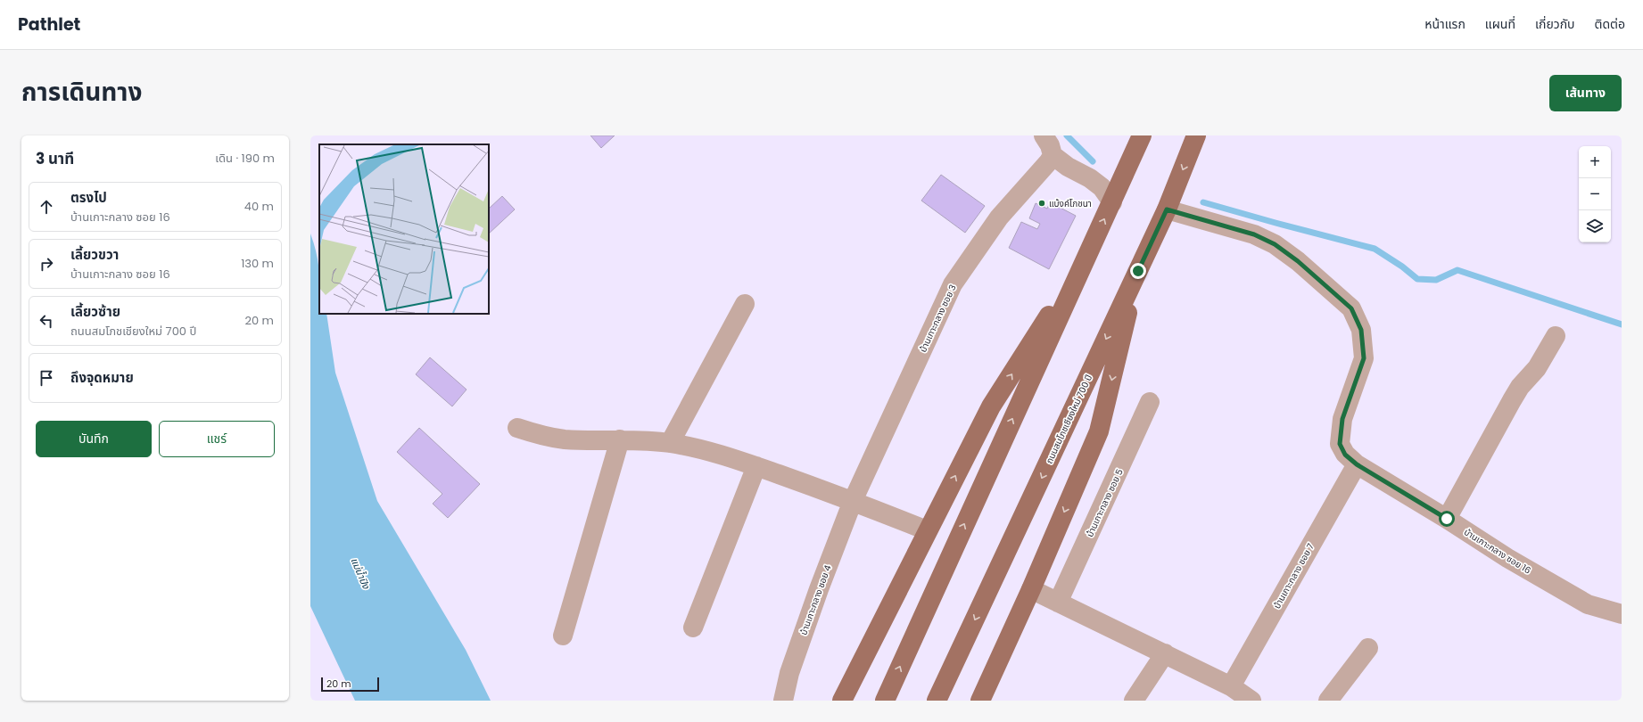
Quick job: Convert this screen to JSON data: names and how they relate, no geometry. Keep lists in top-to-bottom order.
{
  "streets": {
    "main road": ["ถนนสมโภชเชียงใหม่ 700 ปี"],
    "street": [
      "บ้านเกาะกลาง ซอย 3",
      "บ้านเกาะกลาง ซอย 5",
      "บ้านเกาะกลาง ซอย 16",
      "บ้านเกาะกลาง ซอย 7",
      "บ้านเกาะกลาง ซอย 4"
    ]
  },
  "crossings": [
    ["บ้านเกาะกลาง ซอย 3", "บ้านเกาะกลาง ซอย 4"],
    ["ถนนสมโภชเชียงใหม่ 700 ปี", "บ้านเกาะกลาง ซอย 16"],
    ["บ้านเกาะกลาง ซอย 16", "บ้านเกาะกลาง ซอย 7"]
  ],
  "water": ["แม่น้ำปิง"],
  "places": ["แบ้งค์โภชนา"],
  "scale_bar": "20 m",
  "page": {
    "header": "Pathlet",
    "nav": [
      "หน้าแรก",
      "แผนที่",
      "เกี่ยวกับ",
      "ติดต่อ"
    ],
    "title": "การเดินทาง",
    "buttons": [
      "เส้นทาง",
      ["บันทึก", "แชร์"]
    ],
    "heading": ["3 นาที", "เดิน · 190 m"],
    "map_buttons": ["+", "−"],
    "list": [
      ["ตรงไป", "บ้านเกาะกลาง ซอย 16", "40 m"],
      ["เลี้ยวขวา", "บ้านเกาะกลาง ซอย 16", "130 m"],
      ["เลี้ยวซ้าย", "ถนนสมโภชเชียงใหม่ 700 ปี", "20 m"],
      "ถึงจุดหมาย"
    ],
    "scale": "20 m"
  }
}
